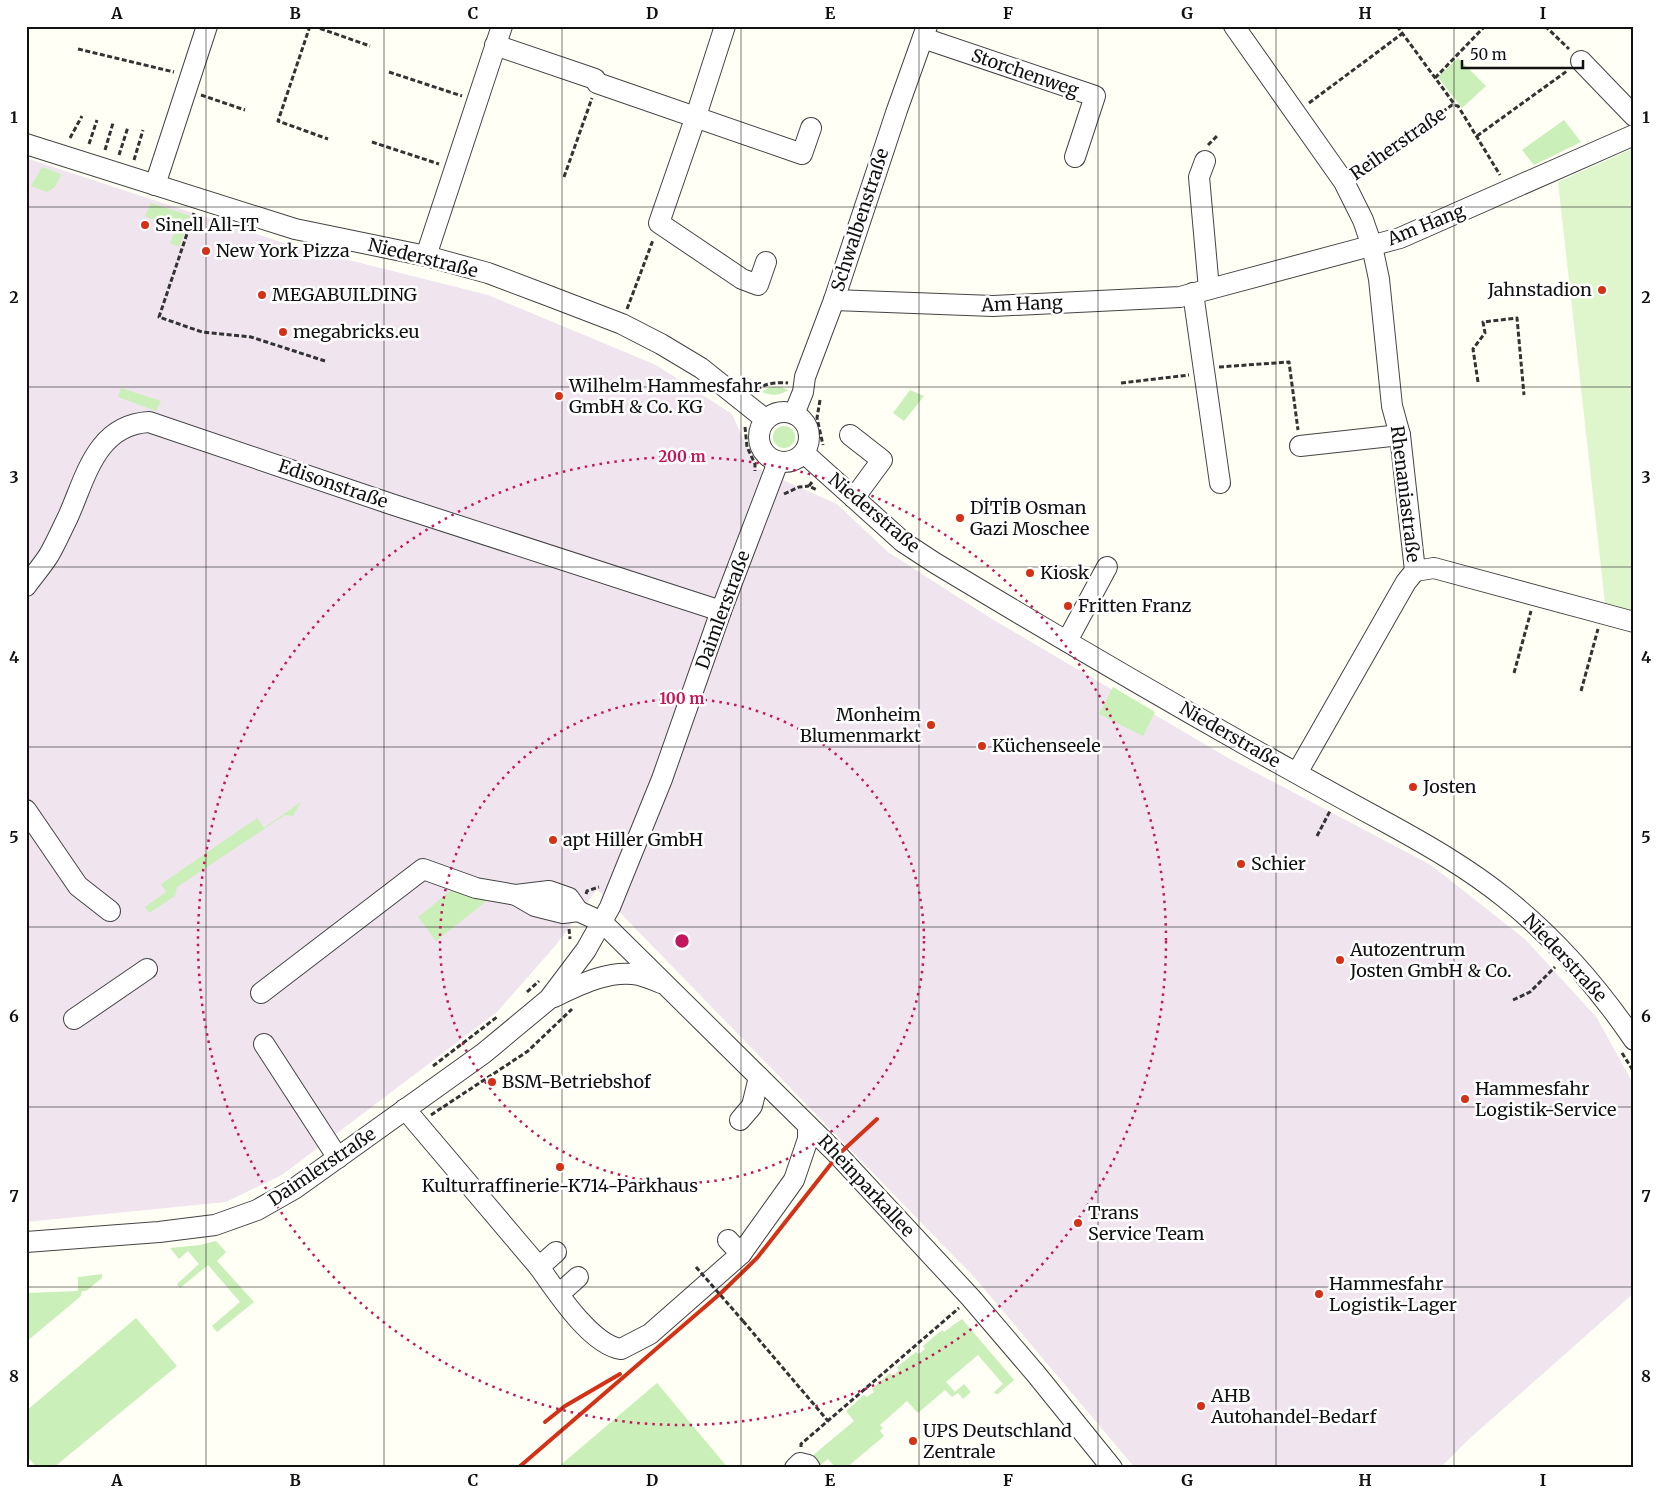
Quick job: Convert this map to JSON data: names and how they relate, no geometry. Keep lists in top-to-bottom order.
{
  "streets": {
    "street": [
      "Storchenweg",
      "Reiherstraße",
      "Schwalbenstraße",
      "Am Hang",
      "Niederstraße",
      "Edisonstraße",
      "Rhenaniastraße",
      "Daimlerstraße",
      "Rheinparkallee"
    ]
  },
  "crossings": [
    ["Storchenweg", "Schwalbenstraße"],
    ["Reiherstraße", "Am Hang"],
    ["Reiherstraße", "Rhenaniastraße"],
    ["Schwalbenstraße", "Am Hang"],
    ["Schwalbenstraße", "Niederstraße"],
    ["Schwalbenstraße", "Daimlerstraße"],
    ["Am Hang", "Rhenaniastraße"],
    ["Niederstraße", "Rhenaniastraße"],
    ["Niederstraße", "Daimlerstraße"],
    ["Edisonstraße", "Daimlerstraße"],
    ["Daimlerstraße", "Rheinparkallee"]
  ],
  "places": [
    "Sinell All-IT",
    "New York Pizza",
    "Jahnstadion",
    "MEGABUILDING",
    "megabricks.eu",
    "Wilhelm Hammesfahr GmbH & Co. KG",
    "DİTİB Osman Gazi Moschee",
    "Kiosk",
    "Fritten Franz",
    "Monheim Blumenmarkt",
    "Küchenseele",
    "Josten",
    "apt Hiller GmbH",
    "Schier",
    "Autozentrum Josten GmbH & Co.",
    "BSM-Betriebshof",
    "Hammesfahr Logistik-Service",
    "Kulturraffinerie-K714-Parkhaus",
    "Trans Service Team",
    "Hammesfahr Logistik-Lager",
    "AHB Autohandel-Bedarf",
    "UPS Deutschland Zentrale"
  ],
  "scale_bar": "50 m",
  "grid": {
    "columns": [
      "A",
      "B",
      "C",
      "D",
      "E",
      "F",
      "G",
      "H",
      "I"
    ],
    "rows": [
      "1",
      "2",
      "3",
      "4",
      "5",
      "6",
      "7",
      "8"
    ]
  },
  "rings": ["200 m", "100 m"]
}
